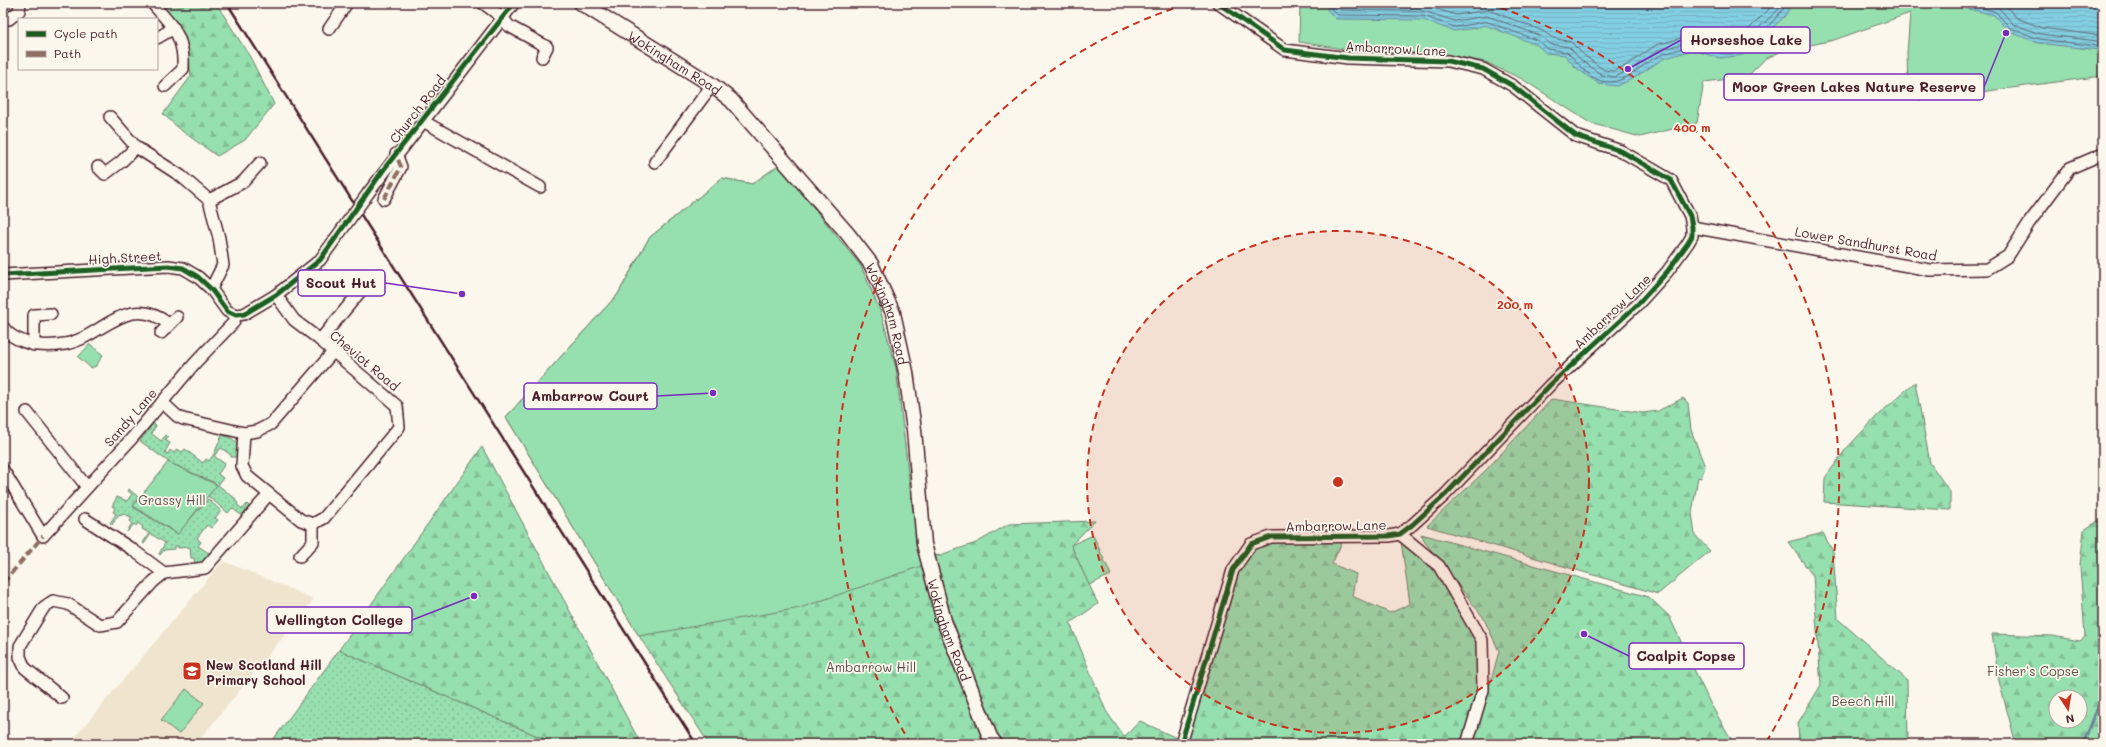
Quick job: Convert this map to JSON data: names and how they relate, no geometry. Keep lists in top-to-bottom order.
{
  "streets": {
    "main road": ["Wokingham Road"],
    "street": [
      "Ambarrow Lane",
      "Church Road",
      "Lower Sandhurst Road",
      "High Street",
      "Cheviot Road",
      "Sandy Lane"
    ]
  },
  "crossings": [
    ["Ambarrow Lane", "Lower Sandhurst Road"],
    ["Church Road", "Cheviot Road"],
    ["High Street", "Sandy Lane"]
  ],
  "parks": [
    "Grassy Hill",
    "Ambarrow Hill",
    "Fisher's Copse",
    "Beech Hill"
  ],
  "places": {
    "other": [
      "Moor Green Lakes Nature Reserve",
      "Horseshoe Lake",
      "Scout Hut",
      "Ambarrow Court",
      "Wellington College",
      "Coalpit Copse"
    ],
    "school or university": ["New Scotland Hill Primary School"]
  },
  "legend": ["Cycle path", "Path"],
  "north": "bottom",
  "rings": ["400 m", "200 m"]
}
